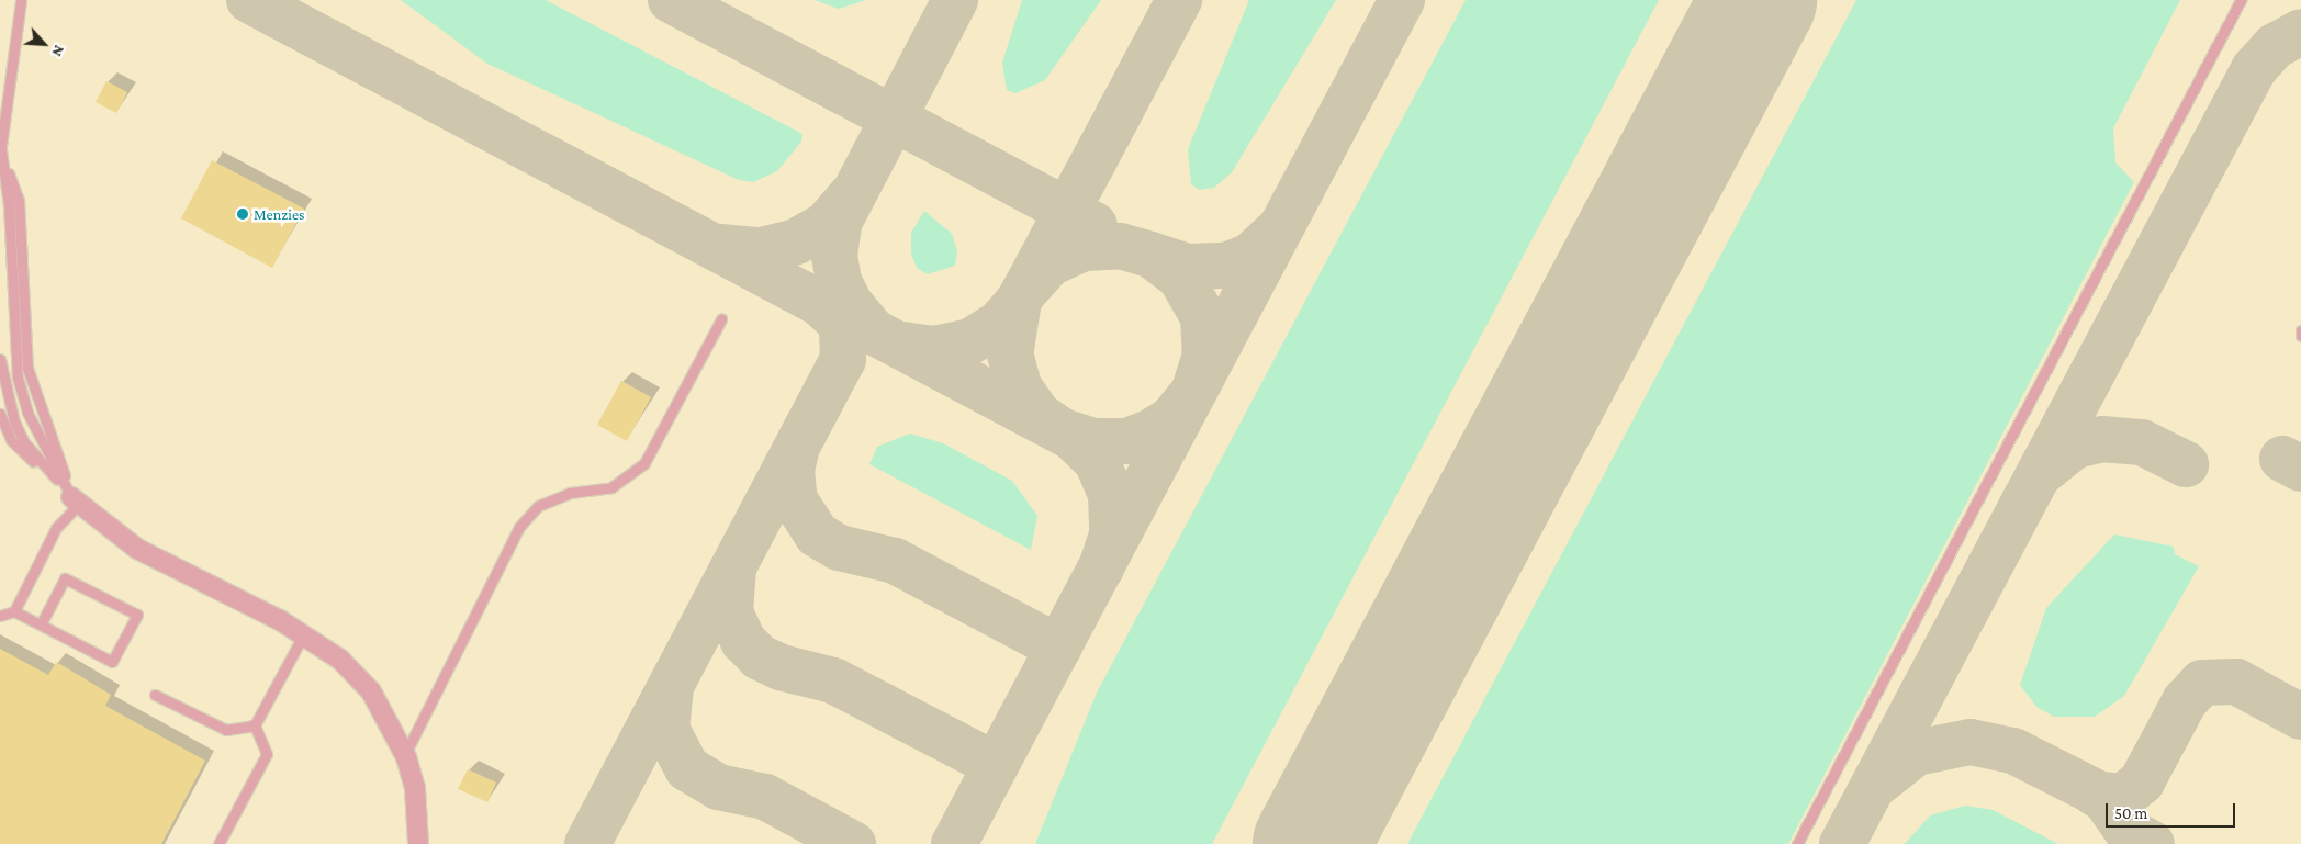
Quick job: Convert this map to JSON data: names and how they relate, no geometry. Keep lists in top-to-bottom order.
{
  "places": ["Menzies"],
  "scale_bar": "50 m",
  "north": "bottom right"
}
